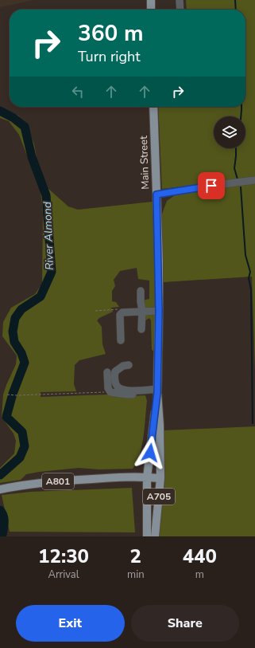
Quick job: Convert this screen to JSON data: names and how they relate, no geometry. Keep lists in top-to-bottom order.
{
  "streets": {
    "main road": ["Main Street", "A801", "A705"]
  },
  "crossings": [
    ["Main Street", "A801"]
  ],
  "water": ["River Almond"],
  "page": {
    "turn": ["360 m", "Turn right"],
    "eta": [
      "12:30",
      "Arrival",
      "2",
      "min",
      "440",
      "m"
    ],
    "buttons": ["Exit", "Share"]
  }
}
